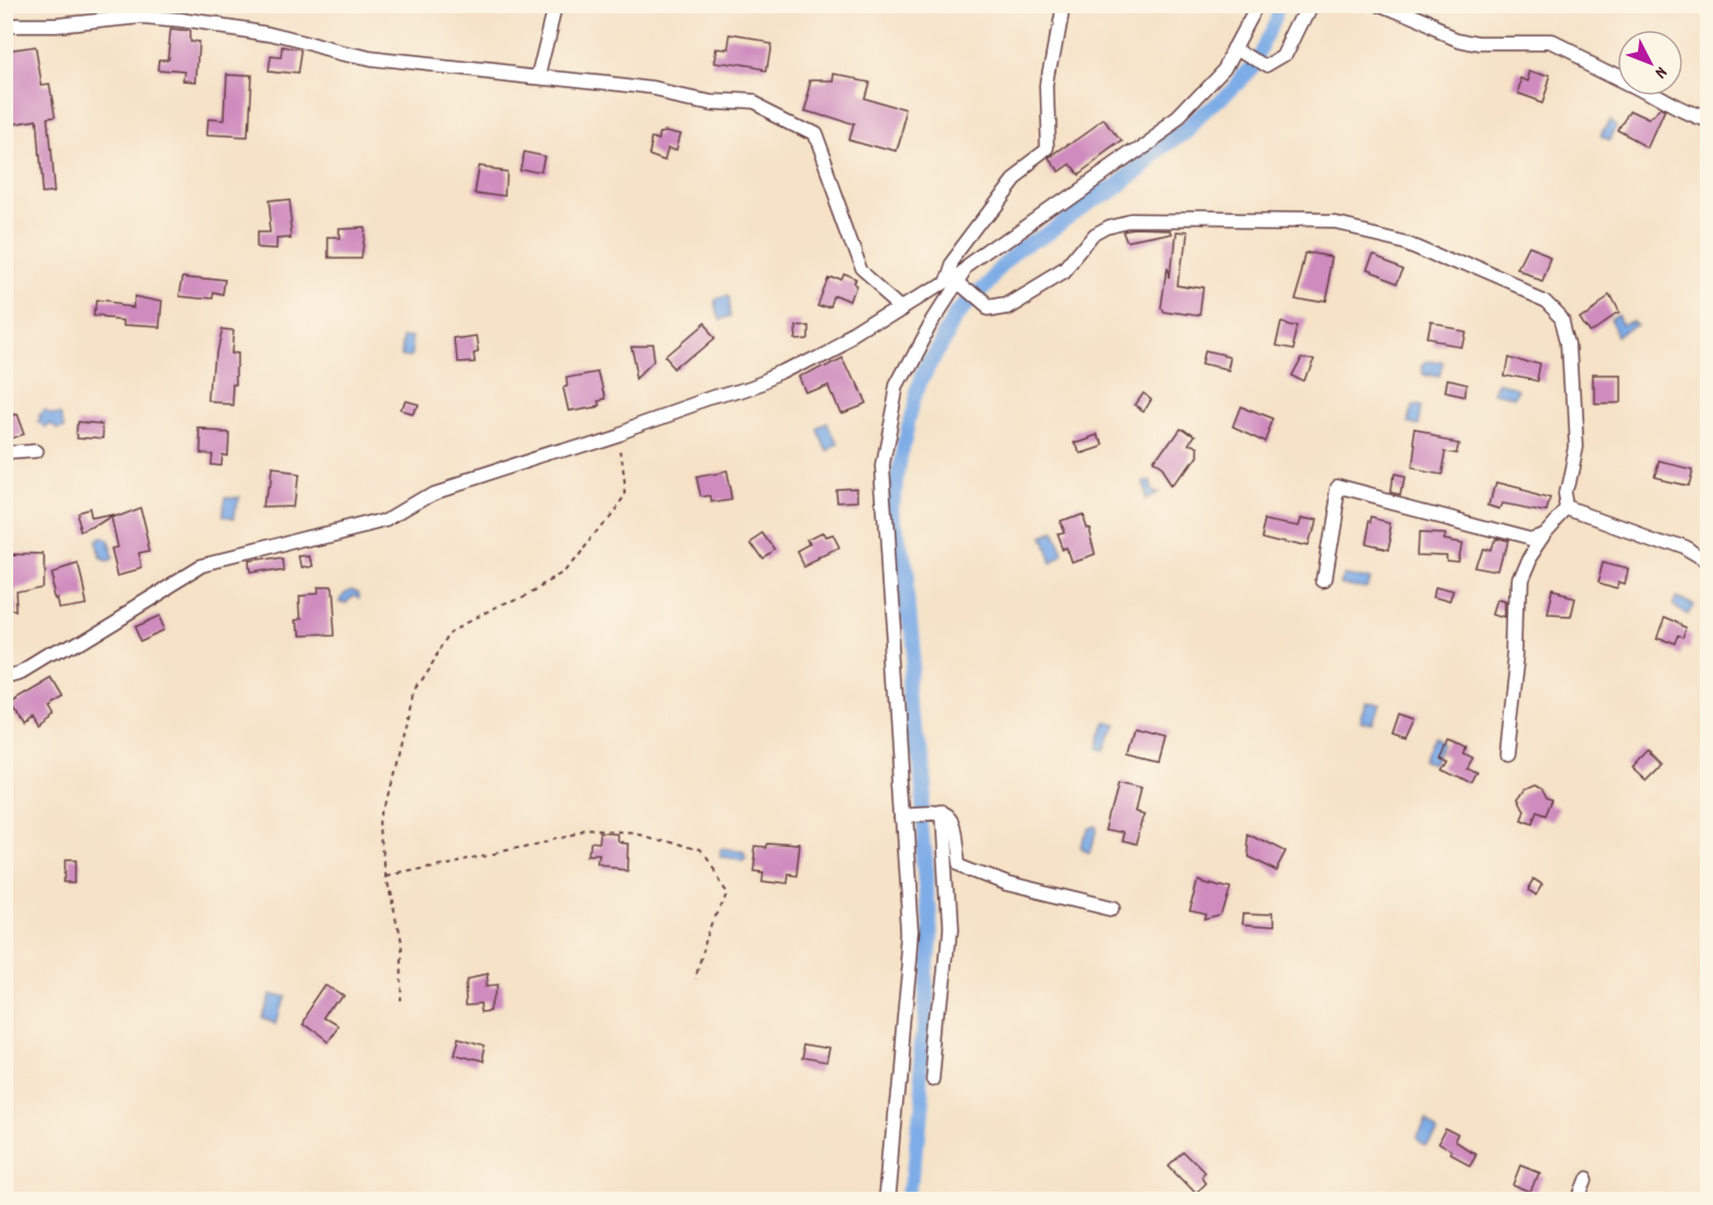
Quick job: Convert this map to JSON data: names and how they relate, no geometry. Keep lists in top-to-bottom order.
{
  "north": "bottom right"
}
